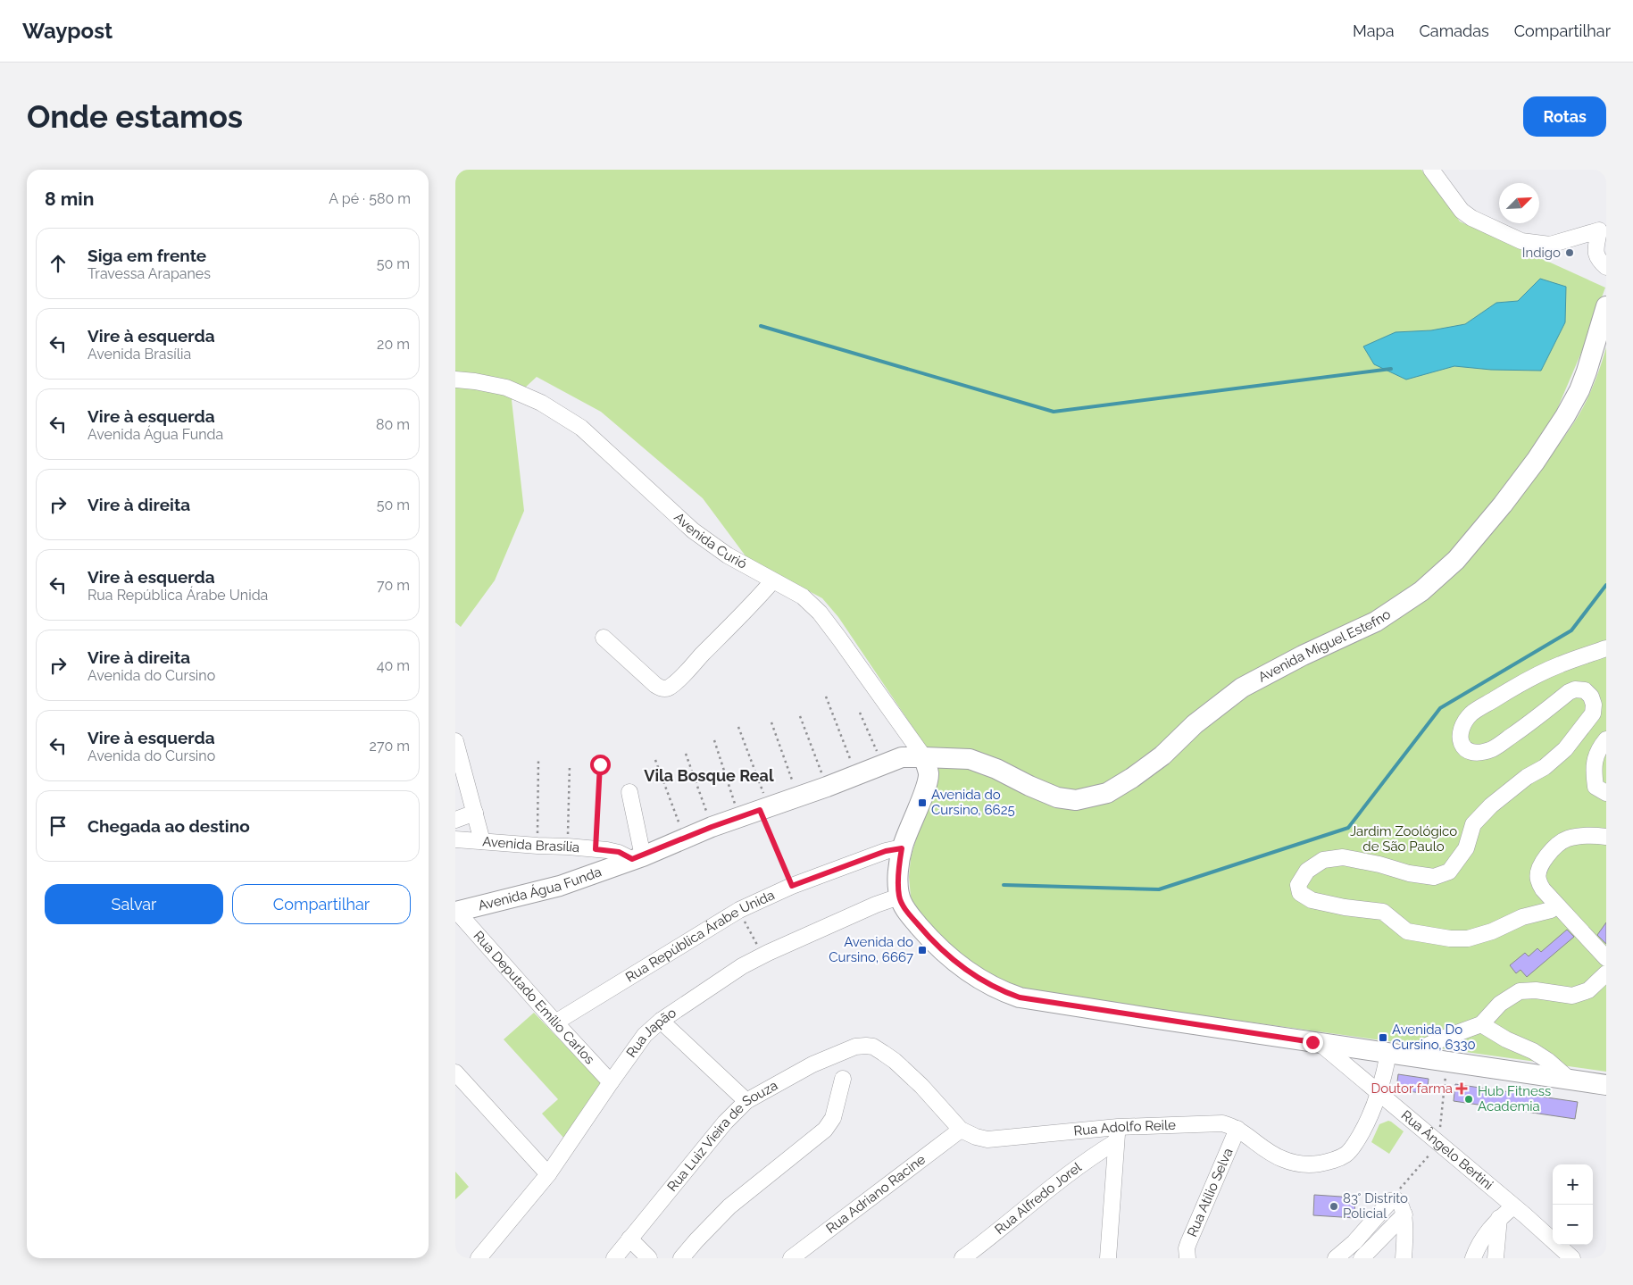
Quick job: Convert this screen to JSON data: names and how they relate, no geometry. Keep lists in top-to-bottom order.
{
  "streets": {
    "main road": ["Avenida Miguel Estefno", "Avenida Água Funda"],
    "street": [
      "Avenida Curió",
      "Avenida Brasília",
      "Rua República Árabe Unida",
      "Rua Deputado Emílio Carlos",
      "Rua Japão",
      "Rua Adolfo Reile",
      "Rua Luiz Vieira de Souza",
      "Rua Ângelo Bertini",
      "Rua Atílio Selva",
      "Rua Adriano Racine",
      "Rua Alfredo Jorel"
    ]
  },
  "crossings": [
    ["Avenida Curió", "Avenida Miguel Estefno"],
    ["Avenida Curió", "Avenida Água Funda"],
    ["Avenida Miguel Estefno", "Avenida Água Funda"],
    ["Avenida Brasília", "Avenida Água Funda"],
    ["Avenida Água Funda", "Rua Deputado Emílio Carlos"],
    ["Rua República Árabe Unida", "Rua Deputado Emílio Carlos"],
    ["Rua Deputado Emílio Carlos", "Rua Japão"],
    ["Rua Adolfo Reile", "Rua Luiz Vieira de Souza"],
    ["Rua Adolfo Reile", "Rua Ângelo Bertini"],
    ["Rua Adolfo Reile", "Rua Atílio Selva"],
    ["Rua Adolfo Reile", "Rua Adriano Racine"],
    ["Rua Adolfo Reile", "Rua Alfredo Jorel"]
  ],
  "districts": ["Vila Bosque Real"],
  "parks": ["Jardim Zoológico de São Paulo"],
  "places": {
    "other": ["Indigo", "Hub Fitness Academia", "83° Distrito Policial"],
    "transit": ["Avenida do Cursino, 6625", "Avenida do Cursino, 6667", "Avenida Do Cursino, 6330"],
    "health": ["Doutor farma"]
  },
  "north": "top right",
  "page": {
    "header": "Waypost",
    "nav": ["Mapa", "Camadas", "Compartilhar"],
    "buttons": [
      "Rotas",
      ["Salvar", "Compartilhar"]
    ],
    "title": "Onde estamos",
    "heading": ["8 min", "A pé · 580 m"],
    "list": [
      ["Siga em frente", "Travessa Arapanes", "50 m"],
      ["Vire à esquerda", "Avenida Brasília", "20 m"],
      ["Vire à esquerda", "Avenida Água Funda", "80 m"],
      ["Vire à direita", "50 m"],
      ["Vire à esquerda", "Rua República Árabe Unida", "70 m"],
      ["Vire à direita", "Avenida do Cursino", "40 m"],
      ["Vire à esquerda", "Avenida do Cursino", "270 m"],
      "Chegada ao destino"
    ],
    "map_buttons": ["+", "−"]
  }
}
